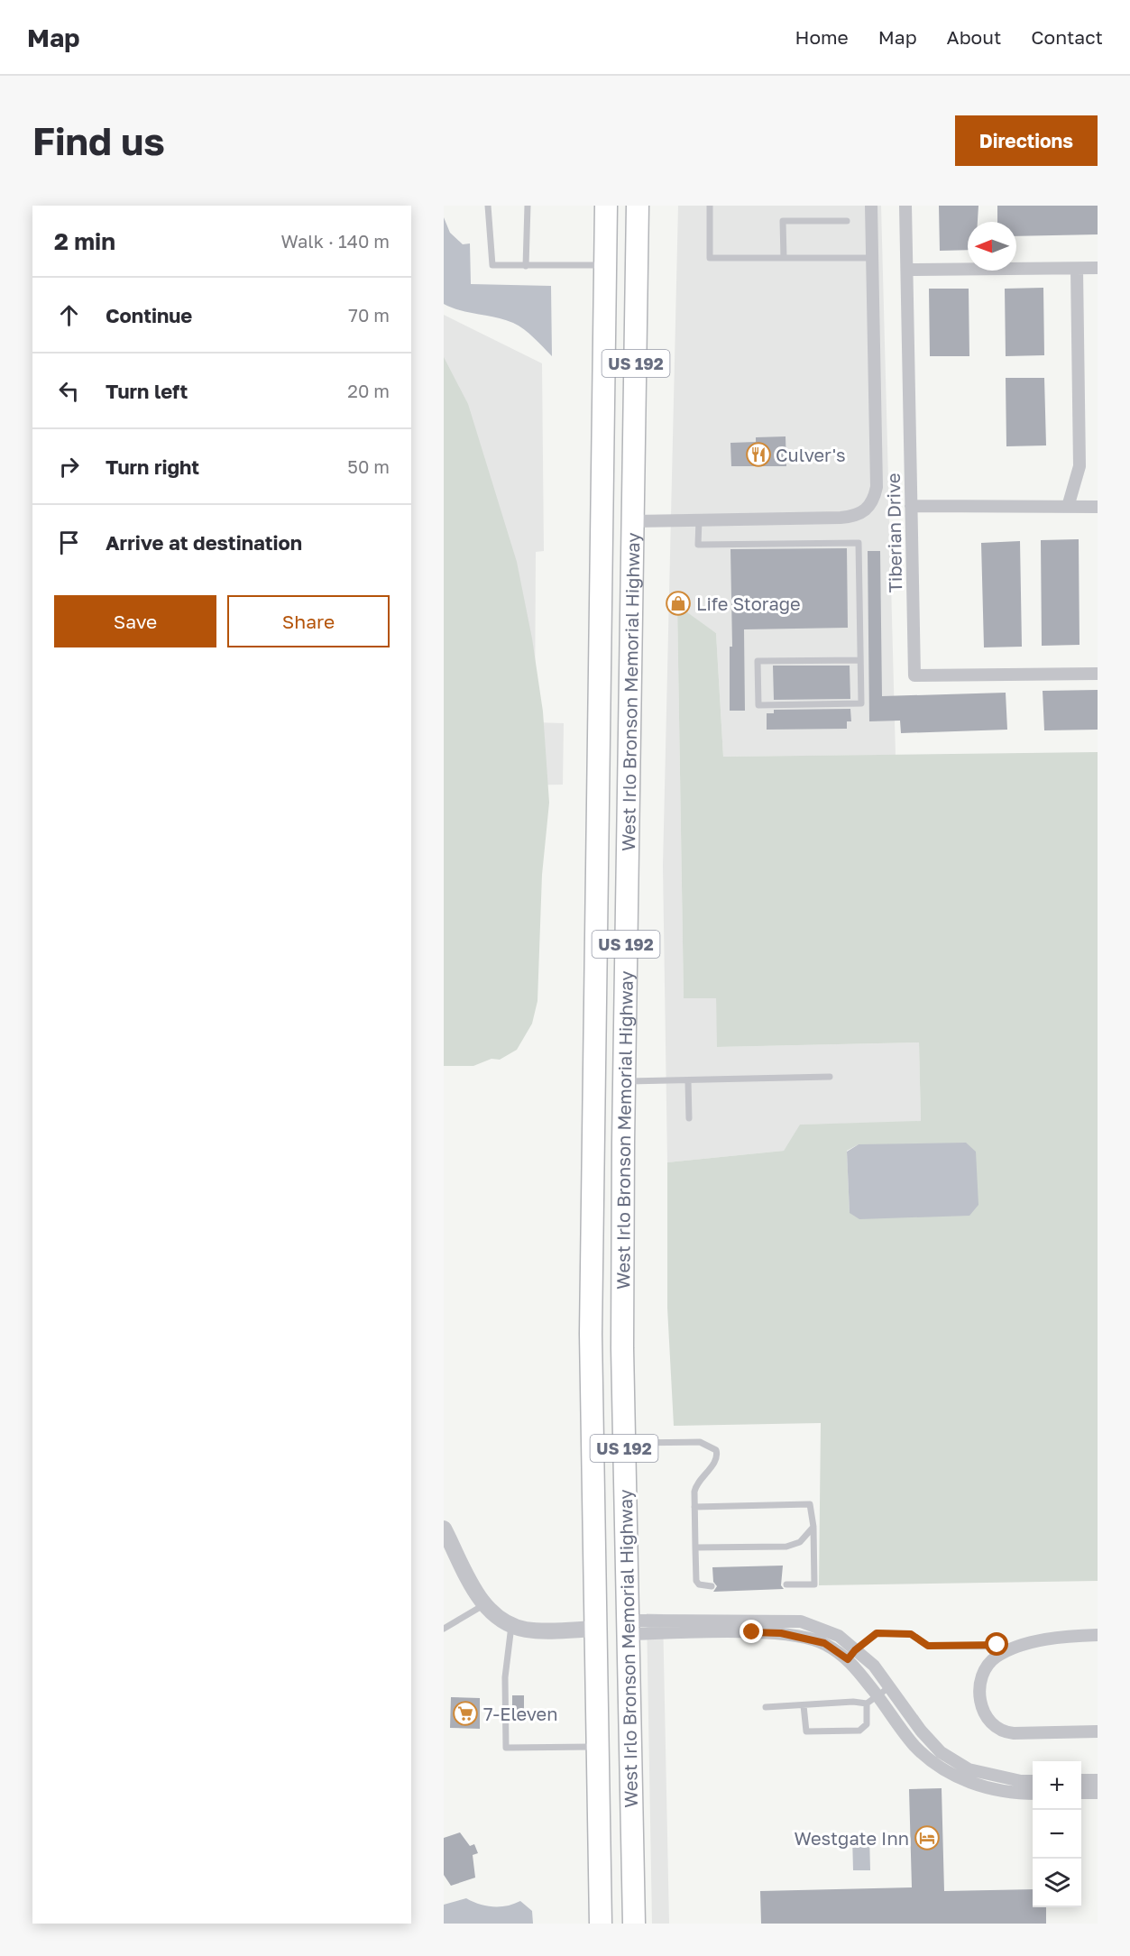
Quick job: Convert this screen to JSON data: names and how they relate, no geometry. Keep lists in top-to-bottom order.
{
  "streets": {
    "highway": ["US 192", "West Irlo Bronson Memorial Highway"],
    "street": ["Tiberian Drive"]
  },
  "places": {
    "restaurant": ["Culver's"],
    "shop": ["Life Storage"],
    "supermarket": ["7-Eleven"],
    "hotel": ["Westgate Inn"]
  },
  "north": "left",
  "page": {
    "header": "Map",
    "nav": [
      "Home",
      "Map",
      "About",
      "Contact"
    ],
    "buttons": [
      "Directions",
      ["Save", "Share"]
    ],
    "title": "Find us",
    "heading": ["2 min", "Walk · 140 m"],
    "list": [
      ["Continue", "70 m"],
      ["Turn left", "20 m"],
      ["Turn right", "50 m"],
      "Arrive at destination"
    ],
    "map_buttons": ["+", "−"]
  }
}
